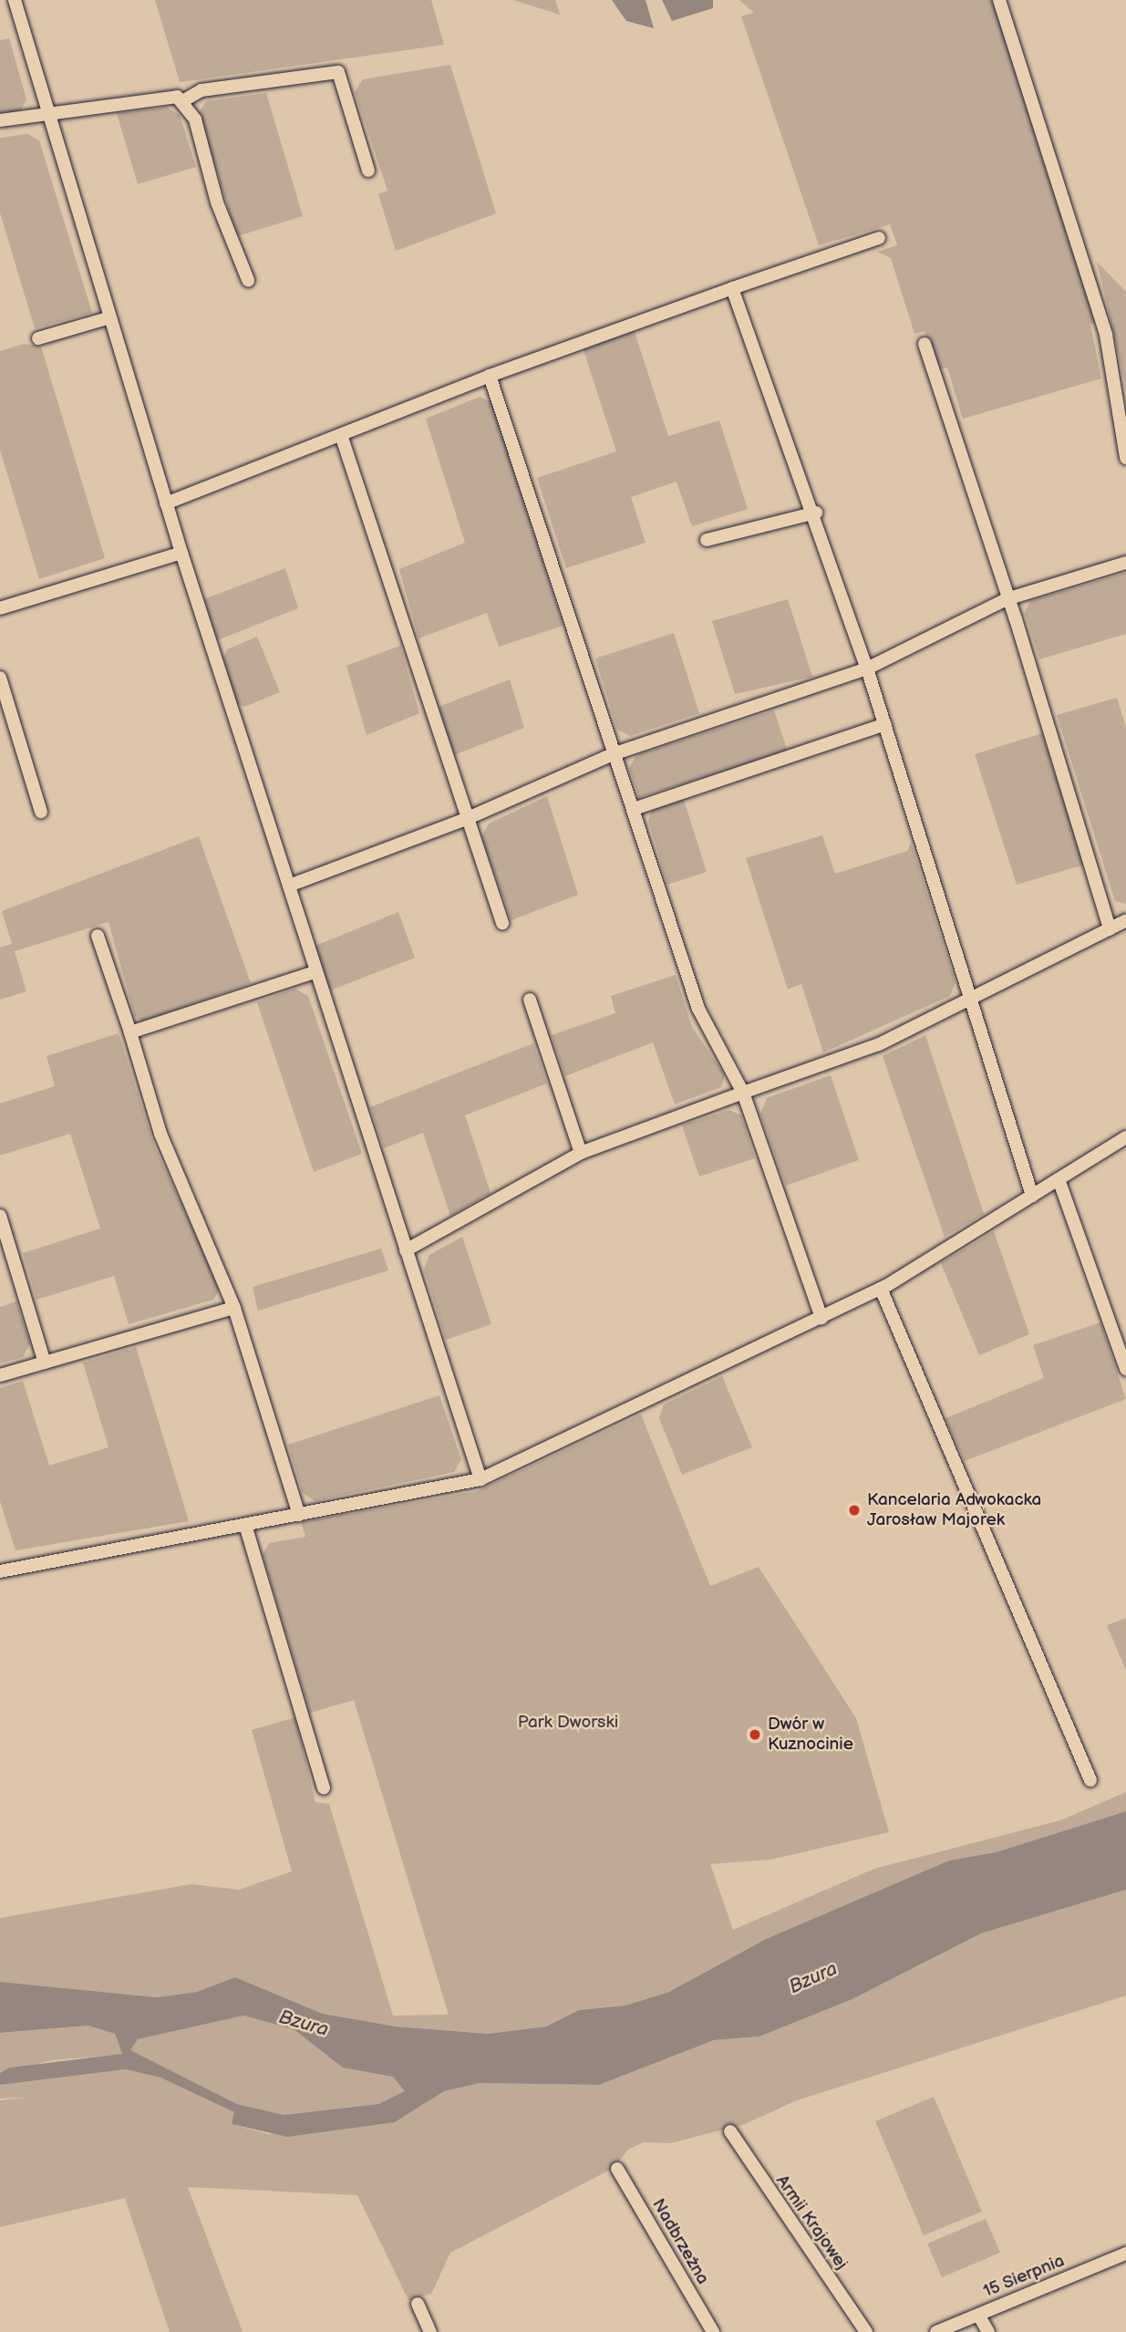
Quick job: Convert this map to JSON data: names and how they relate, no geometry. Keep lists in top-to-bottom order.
{
  "streets": {
    "street": ["Armii Krajowej", "Nadbrzeżna", "15 Sierpnia"]
  },
  "water": ["Bzura"],
  "parks": ["Park Dworski"],
  "places": ["Kancelaria Adwokacka Jarosław Majorek", "Dwór w Kuznocinie"]
}
